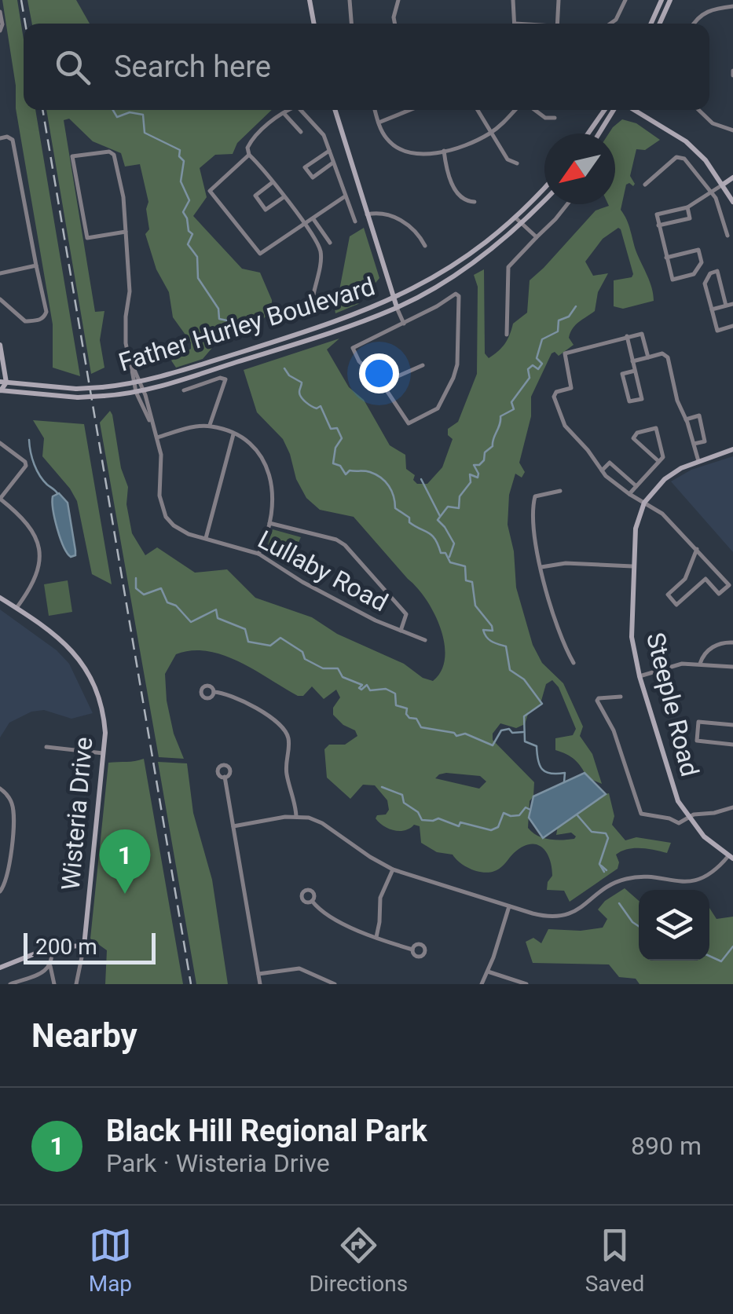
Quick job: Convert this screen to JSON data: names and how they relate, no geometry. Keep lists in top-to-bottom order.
{
  "streets": {
    "street": [
      "Father Hurley Boulevard",
      "Lullaby Road",
      "Steeple Road",
      "Wisteria Drive"
    ]
  },
  "crossings": [
    ["Father Hurley Boulevard", "Lullaby Road"]
  ],
  "scale_bar": "200 m",
  "north": "bottom left",
  "page": {
    "search": "Search here",
    "pins": "1",
    "scale": "200 m",
    "heading": "Nearby",
    "list": [
      {
        "mark": "1",
        "name": "Black Hill Regional Park",
        "note": "Park · Wisteria Drive",
        "value": "890 m"
      }
    ],
    "nav": ["Map", "Directions", "Saved"]
  }
}
